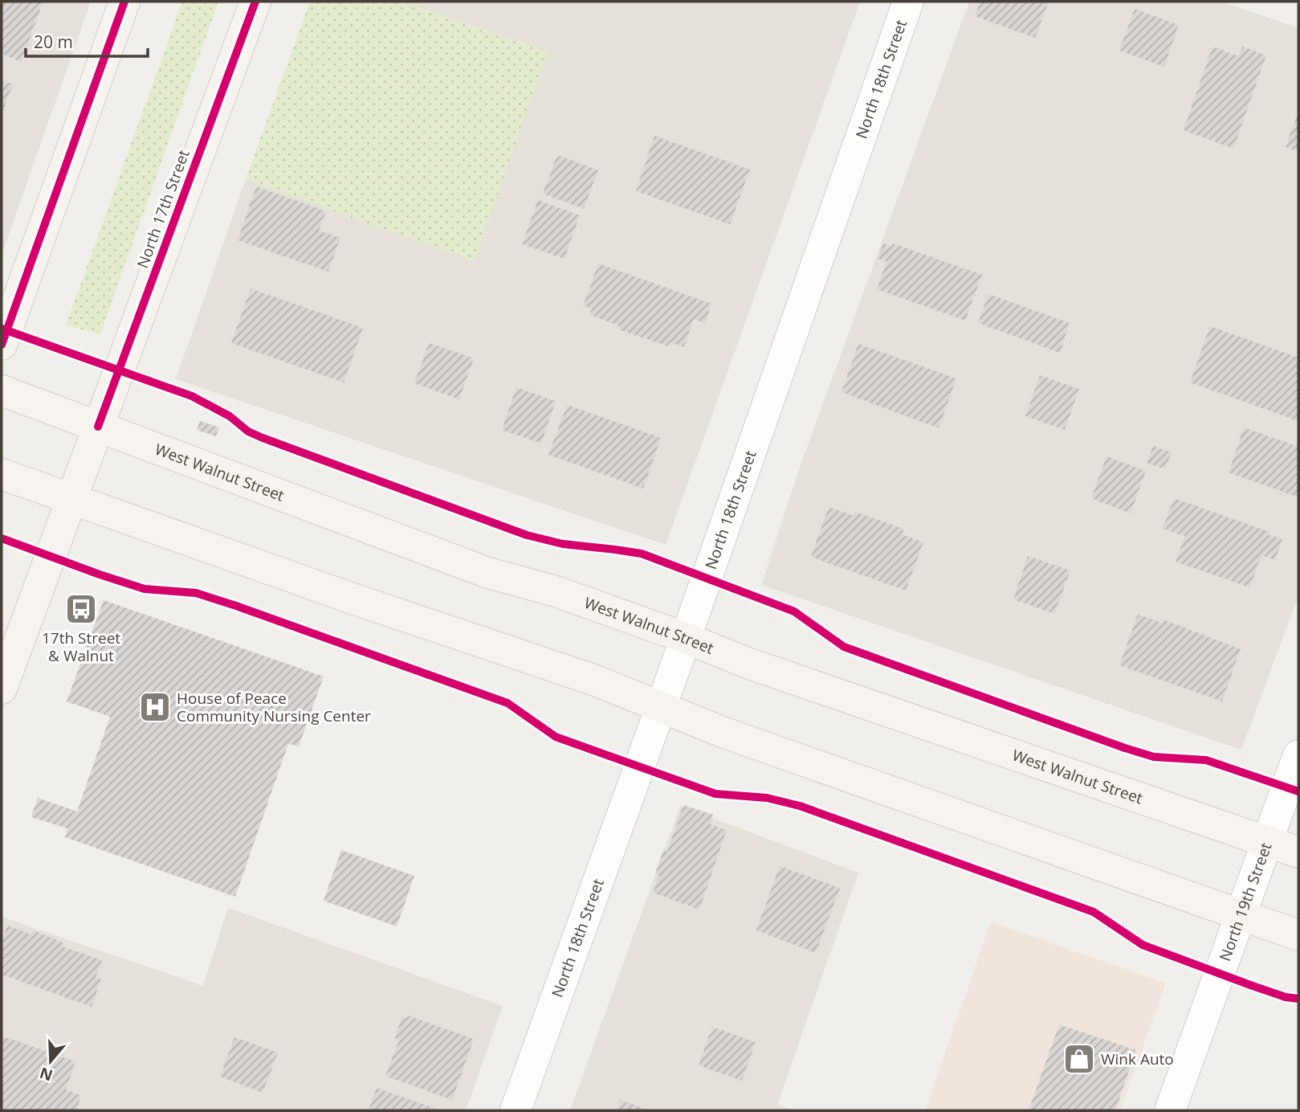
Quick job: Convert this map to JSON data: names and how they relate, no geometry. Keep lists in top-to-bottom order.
{
  "streets": {
    "main road": ["North 17th Street", "West Walnut Street"],
    "street": ["North 18th Street", "North 19th Street"]
  },
  "crossings": [
    ["North 18th Street", "West Walnut Street"],
    ["North 17th Street", "West Walnut Street"],
    ["West Walnut Street", "North 19th Street"]
  ],
  "places": {
    "bus stop": ["17th Street & Walnut"],
    "hospital": ["House of Peace Community Nursing Center"],
    "shop": ["Wink Auto"]
  },
  "scale_bar": "20 m",
  "north": "bottom"
}
